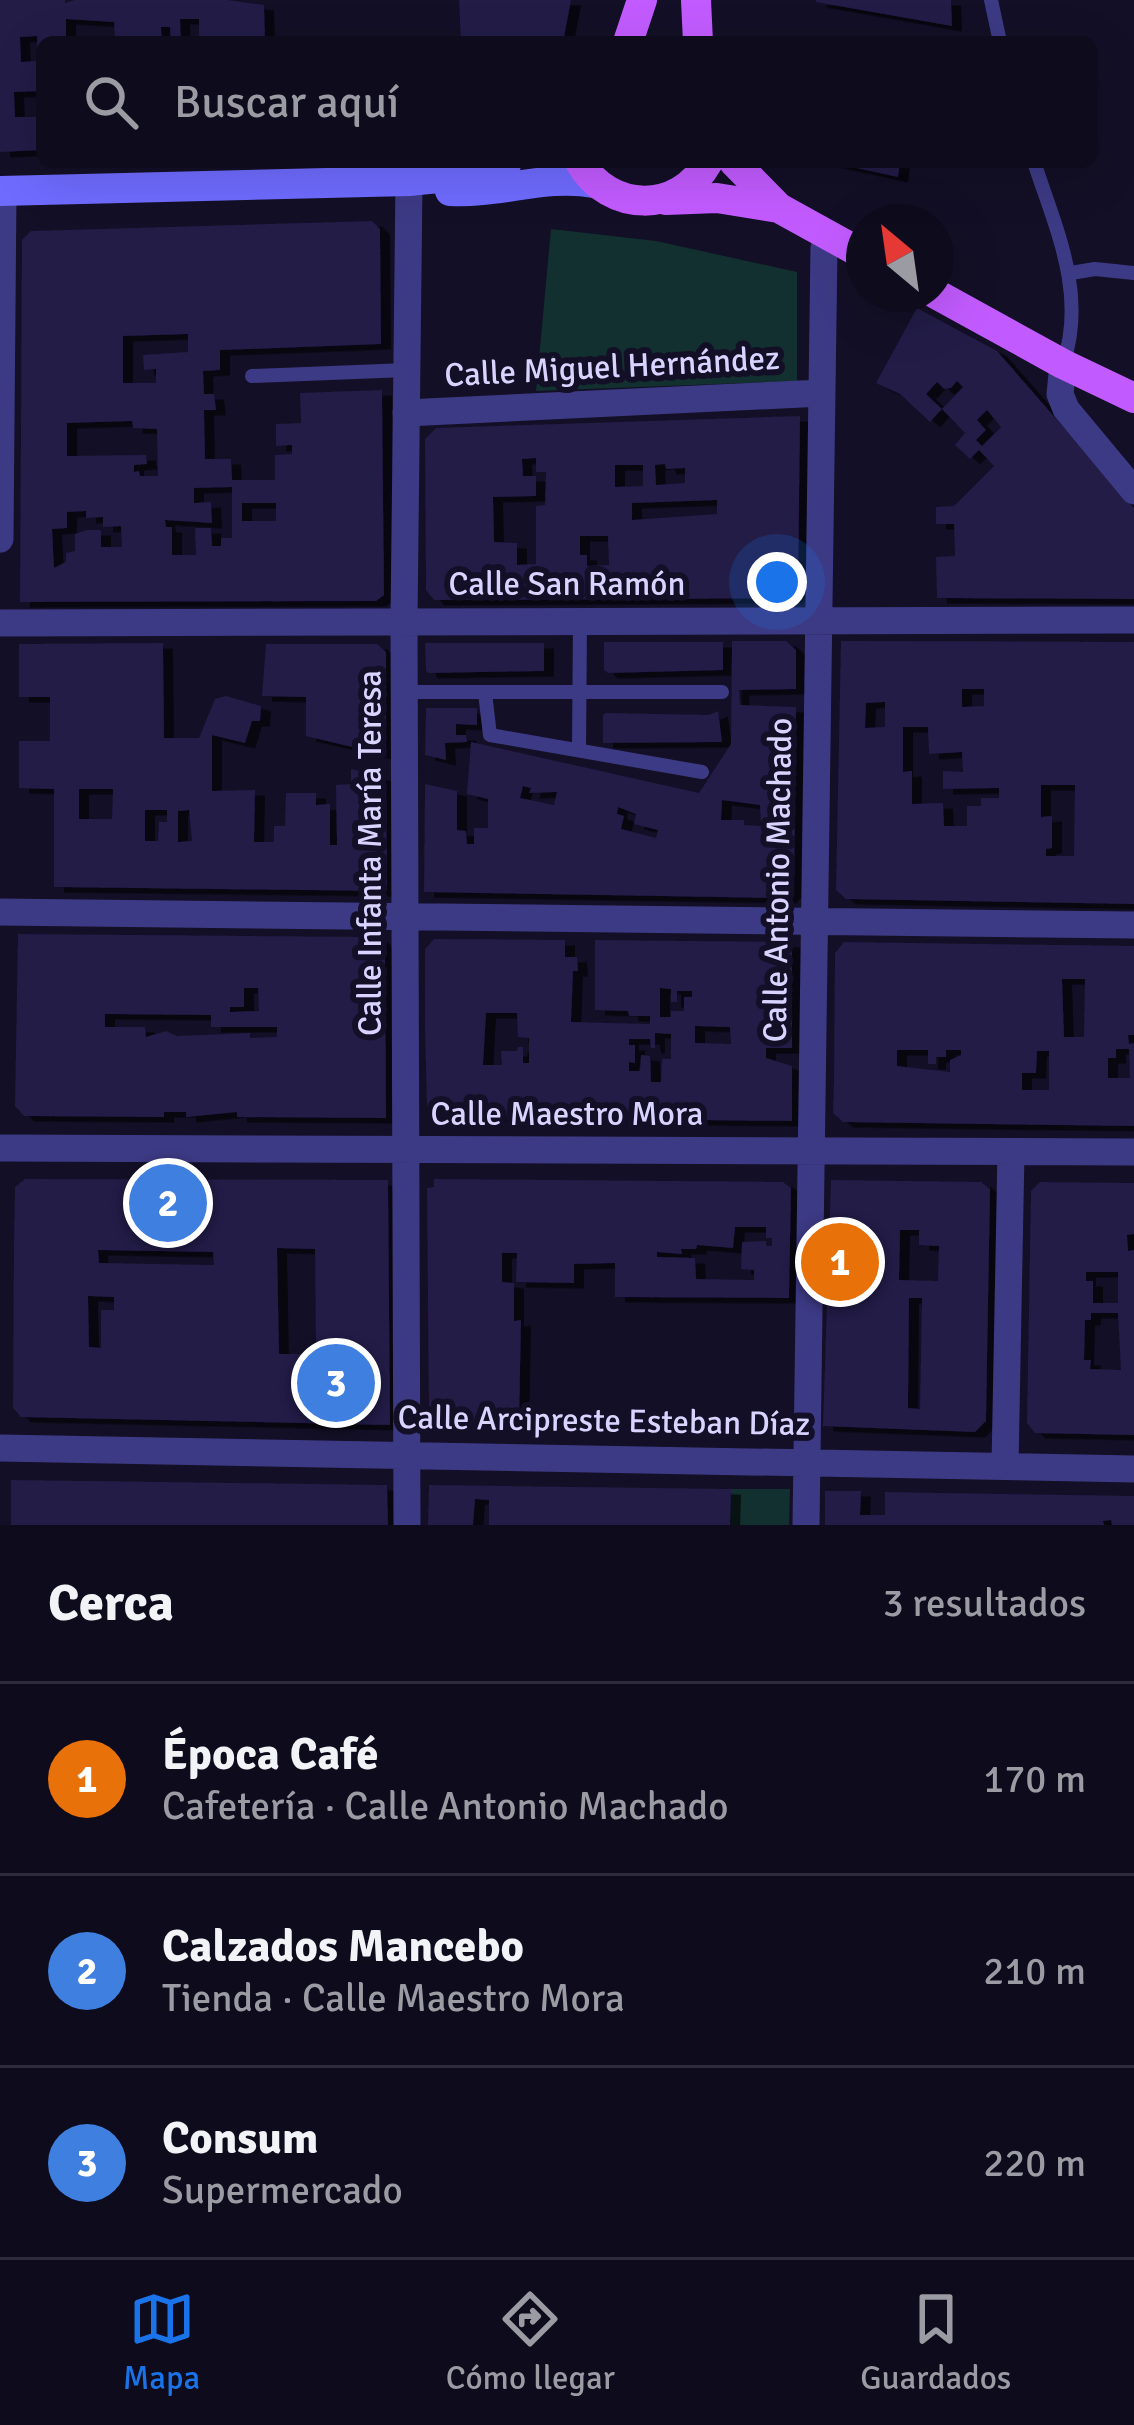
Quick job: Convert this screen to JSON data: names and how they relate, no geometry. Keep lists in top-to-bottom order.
{
  "streets": {
    "street": [
      "Calle Miguel Hernández",
      "Calle San Ramón",
      "Calle Infanta María Teresa",
      "Calle Antonio Machado",
      "Calle Maestro Mora",
      "Calle Arcipreste Esteban Díaz"
    ]
  },
  "crossings": [
    ["Calle Miguel Hernández", "Calle Infanta María Teresa"],
    ["Calle Miguel Hernández", "Calle Antonio Machado"],
    ["Calle San Ramón", "Calle Infanta María Teresa"],
    ["Calle San Ramón", "Calle Antonio Machado"],
    ["Calle Infanta María Teresa", "Calle Maestro Mora"],
    ["Calle Infanta María Teresa", "Calle Arcipreste Esteban Díaz"],
    ["Calle Antonio Machado", "Calle Maestro Mora"],
    ["Calle Antonio Machado", "Calle Arcipreste Esteban Díaz"]
  ],
  "north": "top left",
  "page": {
    "search": "Buscar aquí",
    "pins": ["2", "1", "3"],
    "heading": ["Cerca", "3 resultados"],
    "list": [
      {
        "mark": "1",
        "name": "Época Café",
        "note": "Cafetería · Calle Antonio Machado",
        "value": "170 m"
      },
      {
        "mark": "2",
        "name": "Calzados Mancebo",
        "note": "Tienda · Calle Maestro Mora",
        "value": "210 m"
      },
      {
        "mark": "3",
        "name": "Consum",
        "note": "Supermercado",
        "value": "220 m"
      }
    ],
    "nav": ["Mapa", "Cómo llegar", "Guardados"]
  }
}
